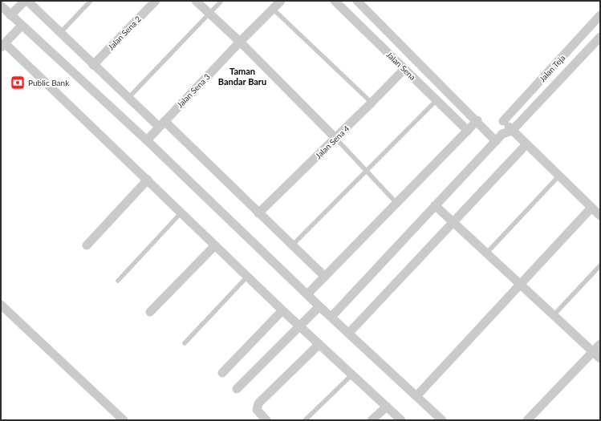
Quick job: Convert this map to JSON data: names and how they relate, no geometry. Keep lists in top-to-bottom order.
{
  "streets": {
    "street": [
      "Jalan Sena 2",
      "Jalan Sena",
      "Jalan Teja",
      "Jalan Sena 3",
      "Jalan Sena 4"
    ]
  },
  "crossings": [
    ["Jalan Sena", "Jalan Sena 4"]
  ],
  "districts": ["Taman Bandar Baru"],
  "places": {
    "bank": ["Public Bank"]
  }
}
